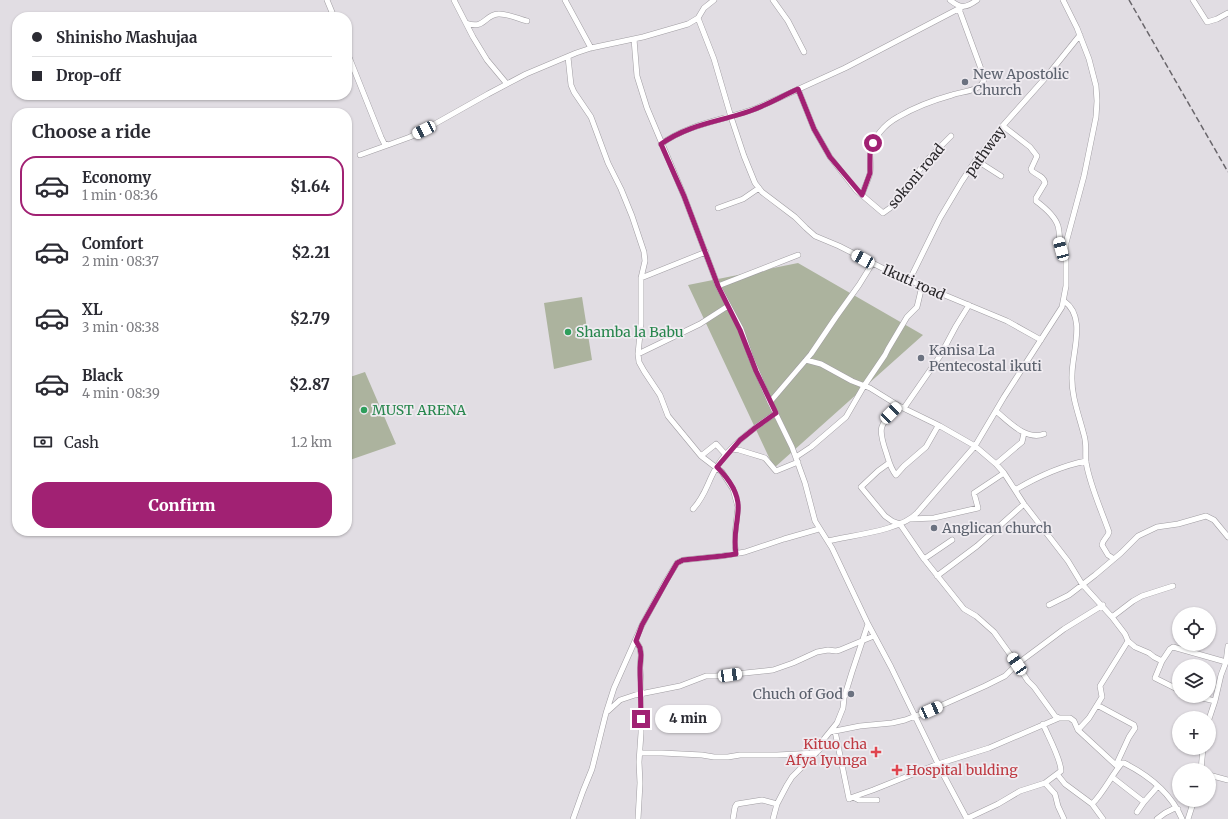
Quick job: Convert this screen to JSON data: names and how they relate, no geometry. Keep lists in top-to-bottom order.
{
  "streets": {
    "street": ["pathway", "sokoni road", "Ikuti road"]
  },
  "crossings": [
    ["pathway", "Ikuti road"]
  ],
  "places": {
    "other": [
      "New Apostolic Church",
      "Shamba la Babu",
      "Kanisa La Pentecostal ikuti",
      "MUST ARENA",
      "Anglican church",
      "Chuch of God"
    ],
    "health": ["Kituo cha Afya Iyunga", "Hospital bulding"]
  },
  "page": {
    "banner": ["Shinisho Mashujaa", "Drop-off"],
    "heading": "Choose a ride",
    "list": [
      {
        "name": "Economy",
        "note": "1 min · 08:36",
        "value": "$1.64"
      },
      {
        "name": "Comfort",
        "note": "2 min · 08:37",
        "value": "$2.21"
      },
      {
        "name": "XL",
        "note": "3 min · 08:38",
        "value": "$2.79"
      },
      {
        "name": "Black",
        "note": "4 min · 08:39",
        "value": "$2.87"
      }
    ],
    "pay": ["Cash", "1.2 km"],
    "buttons": "Confirm",
    "map_buttons": ["+", "−"],
    "bubble": "4 min"
  }
}
